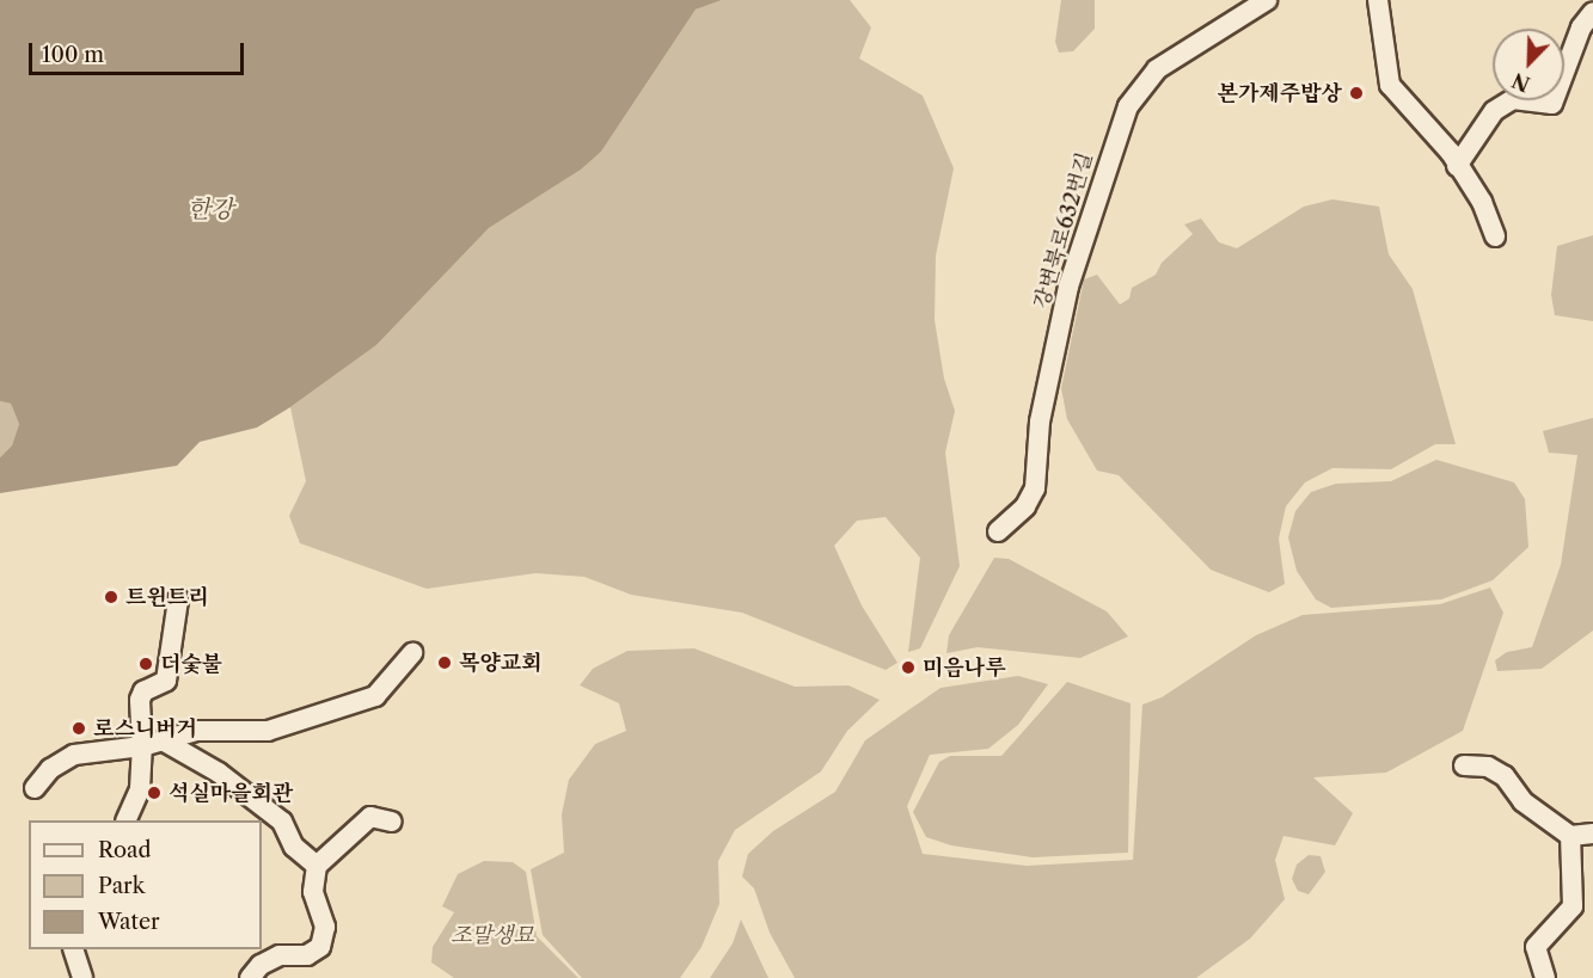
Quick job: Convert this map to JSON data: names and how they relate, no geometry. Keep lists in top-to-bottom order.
{
  "streets": {
    "street": ["강변북로632번길"]
  },
  "water": ["한강"],
  "parks": ["조말생묘"],
  "places": [
    "본가제주밥상",
    "트윈트리",
    "목양교회",
    "더숯불",
    "미음나루",
    "로스니버거",
    "석실마을회관"
  ],
  "legend": ["Road", "Park", "Water"],
  "scale_bar": "100 m",
  "north": "bottom left"
}
